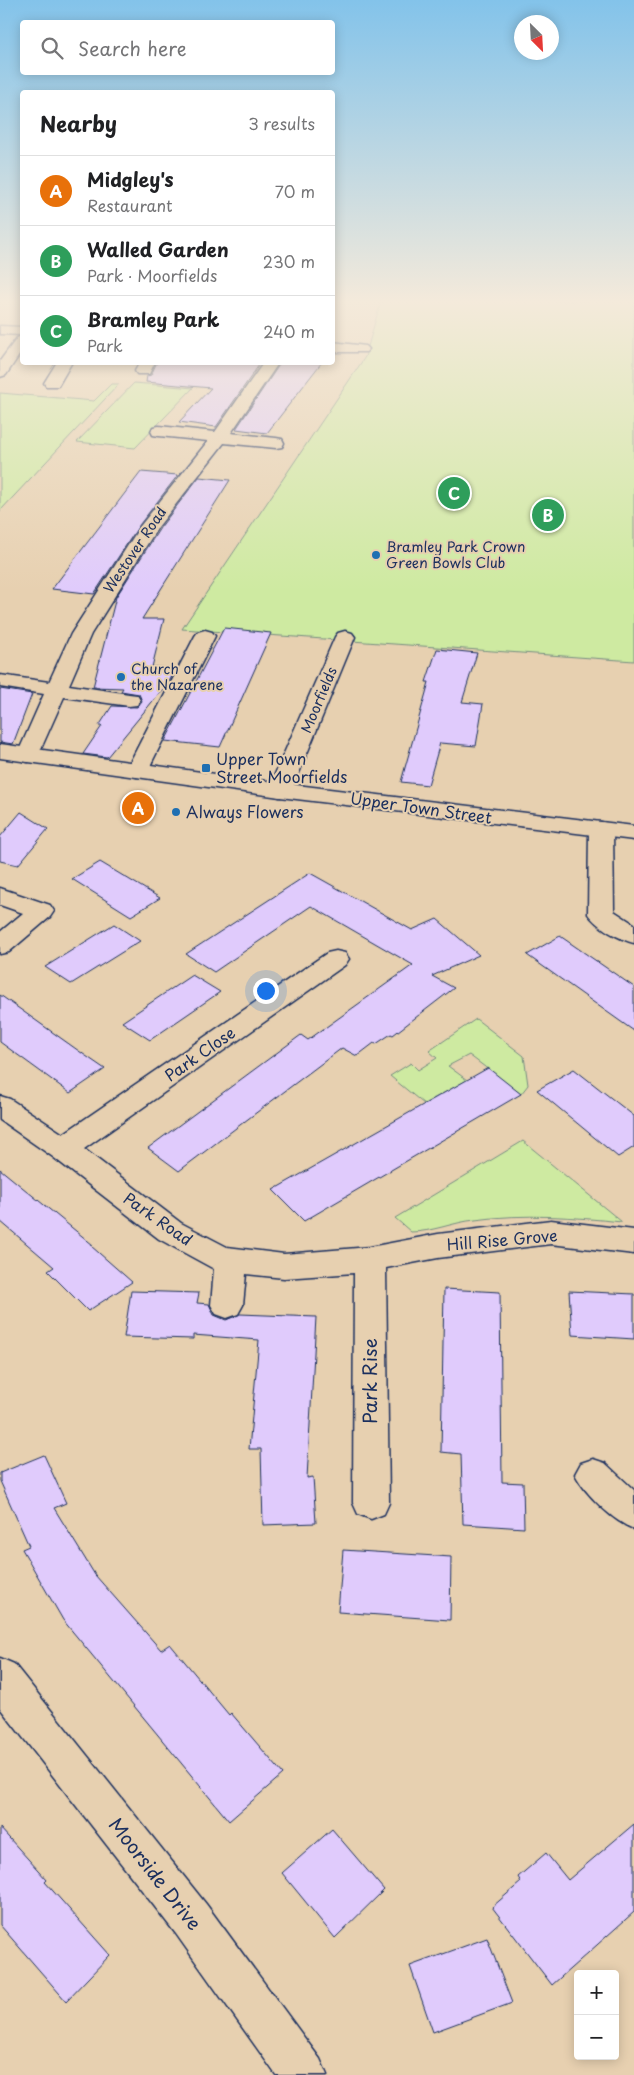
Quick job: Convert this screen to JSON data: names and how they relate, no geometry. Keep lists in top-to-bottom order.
{
  "streets": {
    "street": [
      "Westover Road",
      "Moorfields",
      "Upper Town Street",
      "Park Close",
      "Park Road",
      "Hill Rise Grove",
      "Park Rise",
      "Moorside Drive"
    ]
  },
  "crossings": [
    ["Westover Road", "Upper Town Street"],
    ["Moorfields", "Upper Town Street"],
    ["Park Close", "Park Road"],
    ["Park Road", "Hill Rise Grove"],
    ["Park Road", "Park Rise"],
    ["Hill Rise Grove", "Park Rise"]
  ],
  "places": {
    "other": ["Bramley Park Crown Green Bowls Club", "Church of the Nazarene", "Always Flowers"],
    "transit": ["Upper Town Street Moorfields"]
  },
  "north": "bottom right",
  "page": {
    "search": "Search here",
    "heading": ["Nearby", "3 results"],
    "list": [
      {
        "mark": "A",
        "name": "Midgley's",
        "note": "Restaurant",
        "value": "70 m"
      },
      {
        "mark": "B",
        "name": "Walled Garden",
        "note": "Park · Moorfields",
        "value": "230 m"
      },
      {
        "mark": "C",
        "name": "Bramley Park",
        "note": "Park",
        "value": "240 m"
      }
    ],
    "pins": ["C", "B", "A"],
    "map_buttons": ["+", "−"]
  }
}
